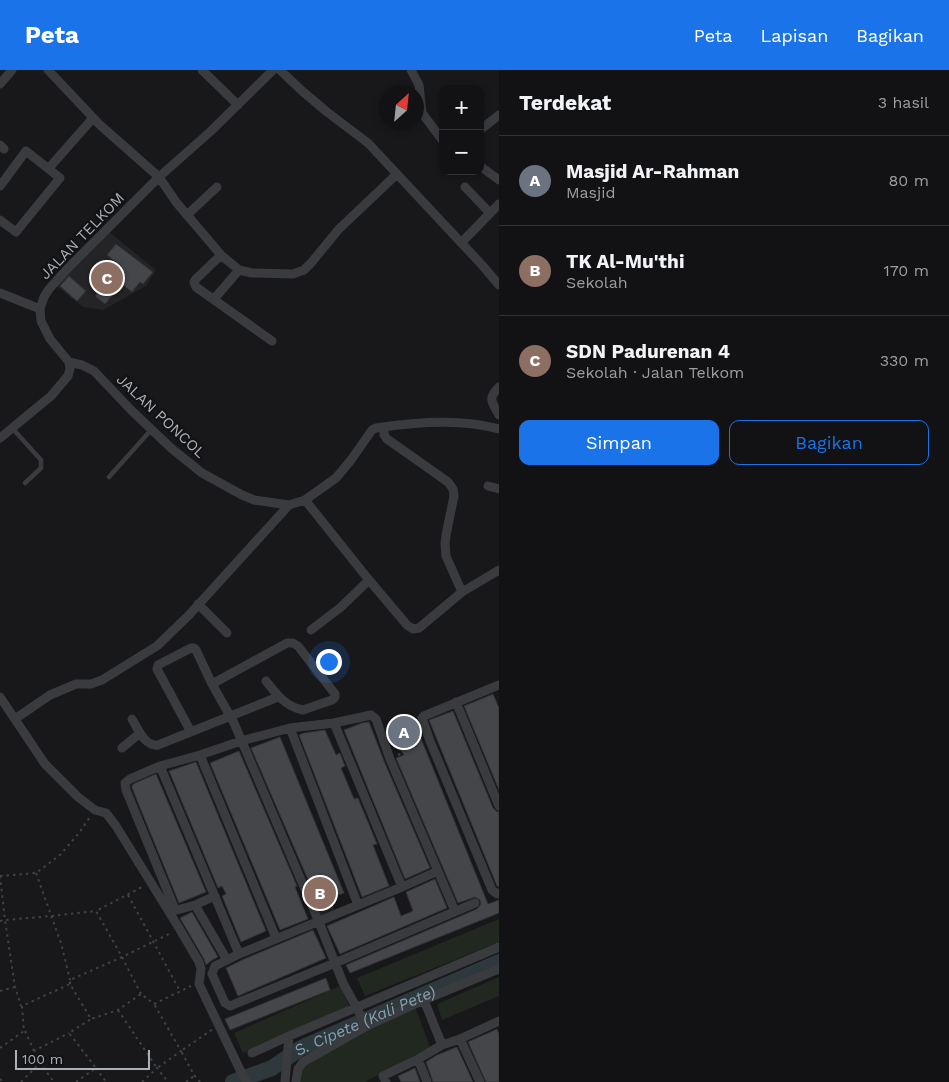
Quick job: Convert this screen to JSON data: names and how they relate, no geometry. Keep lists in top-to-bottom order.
{
  "streets": {
    "street": ["JALAN TELKOM", "JALAN PONCOL"]
  },
  "water": ["S. Cipete (Kali Pete)"],
  "scale_bar": "100 m",
  "north": "top right",
  "page": {
    "header": "Peta",
    "nav": ["Peta", "Lapisan", "Bagikan"],
    "heading": ["Terdekat", "3 hasil"],
    "map_buttons": ["+", "−"],
    "list": [
      {
        "mark": "A",
        "name": "Masjid Ar-Rahman",
        "note": "Masjid",
        "value": "80 m"
      },
      {
        "mark": "B",
        "name": "TK Al-Mu'thi",
        "note": "Sekolah",
        "value": "170 m"
      },
      {
        "mark": "C",
        "name": "SDN Padurenan 4",
        "note": "Sekolah · Jalan Telkom",
        "value": "330 m"
      }
    ],
    "pins": ["C", "A", "B"],
    "buttons": ["Simpan", "Bagikan"],
    "scale": "100 m"
  }
}
